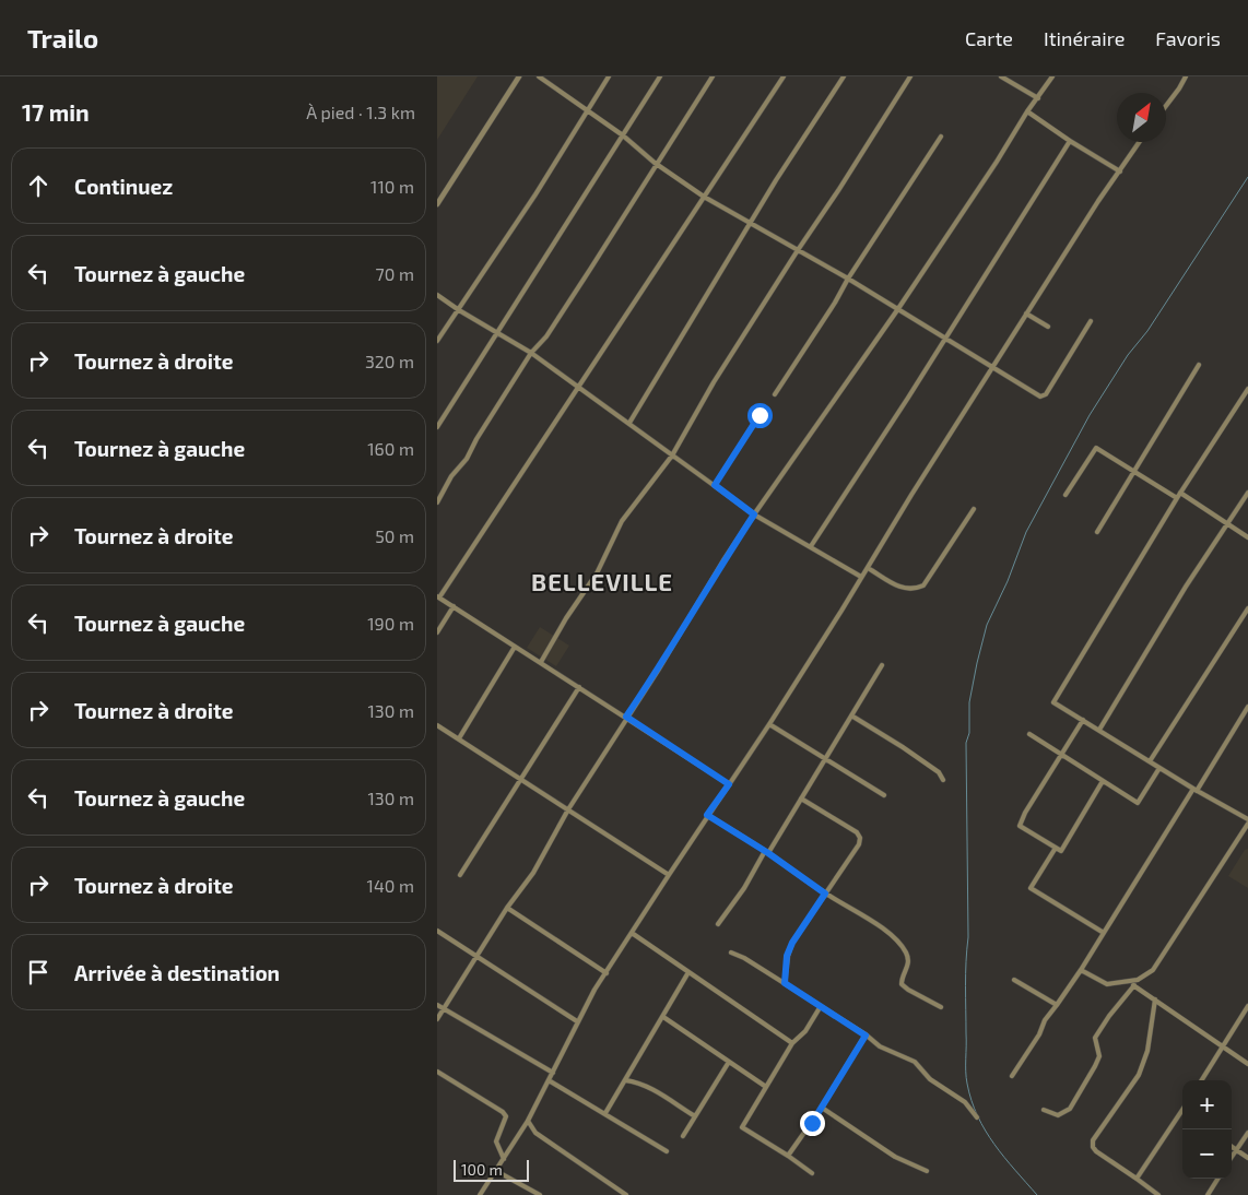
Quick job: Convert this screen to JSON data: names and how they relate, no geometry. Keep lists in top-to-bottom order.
{
  "districts": ["BELLEVILLE"],
  "scale_bar": "100 m",
  "north": "top right",
  "page": {
    "header": "Trailo",
    "nav": ["Carte", "Itinéraire", "Favoris"],
    "heading": ["17 min", "À pied · 1.3 km"],
    "list": [
      ["Continuez", "110 m"],
      ["Tournez à gauche", "70 m"],
      ["Tournez à droite", "320 m"],
      ["Tournez à gauche", "160 m"],
      ["Tournez à droite", "50 m"],
      ["Tournez à gauche", "190 m"],
      ["Tournez à droite", "130 m"],
      ["Tournez à gauche", "130 m"],
      ["Tournez à droite", "140 m"],
      "Arrivée à destination"
    ],
    "map_buttons": ["+", "−"],
    "scale": "100 m"
  }
}
